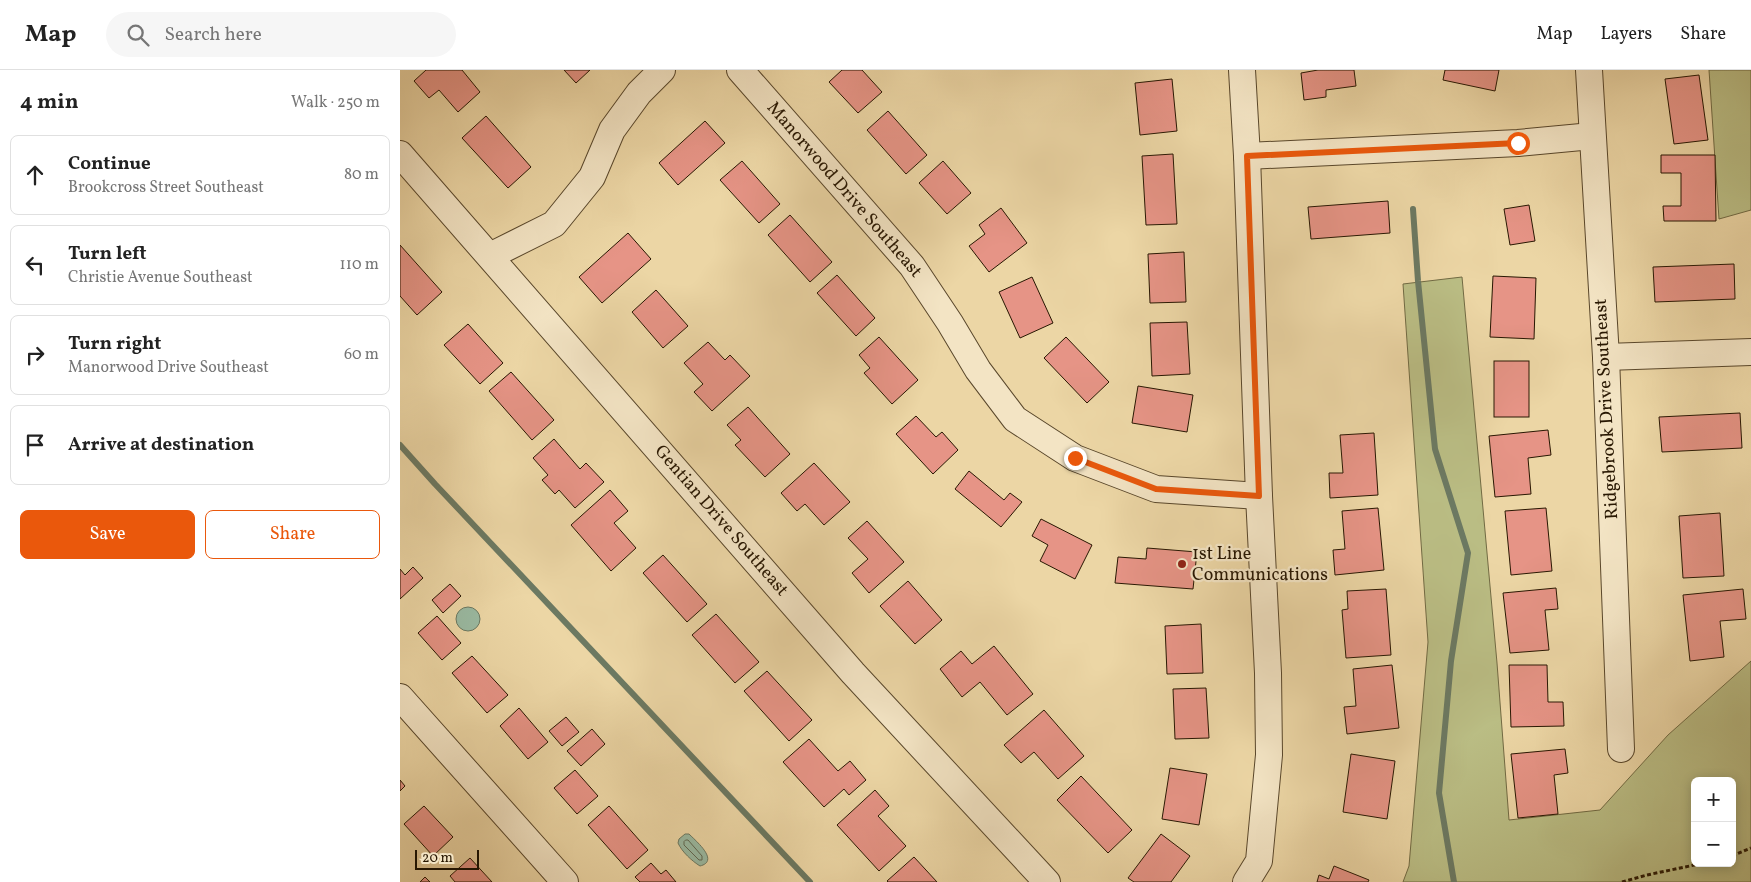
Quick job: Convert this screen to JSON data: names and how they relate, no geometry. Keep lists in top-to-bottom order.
{
  "streets": {
    "street": ["Manorwood Drive Southeast", "Ridgebrook Drive Southeast", "Gentian Drive Southeast"]
  },
  "places": ["1st Line Communications"],
  "scale_bar": "20 m",
  "page": {
    "header": "Map",
    "search": "Search here",
    "nav": ["Map", "Layers", "Share"],
    "heading": ["4 min", "Walk · 250 m"],
    "list": [
      ["Continue", "Brookcross Street Southeast", "80 m"],
      ["Turn left", "Christie Avenue Southeast", "110 m"],
      ["Turn right", "Manorwood Drive Southeast", "60 m"],
      "Arrive at destination"
    ],
    "buttons": ["Save", "Share"],
    "map_buttons": ["+", "−"],
    "scale": "20 m"
  }
}
